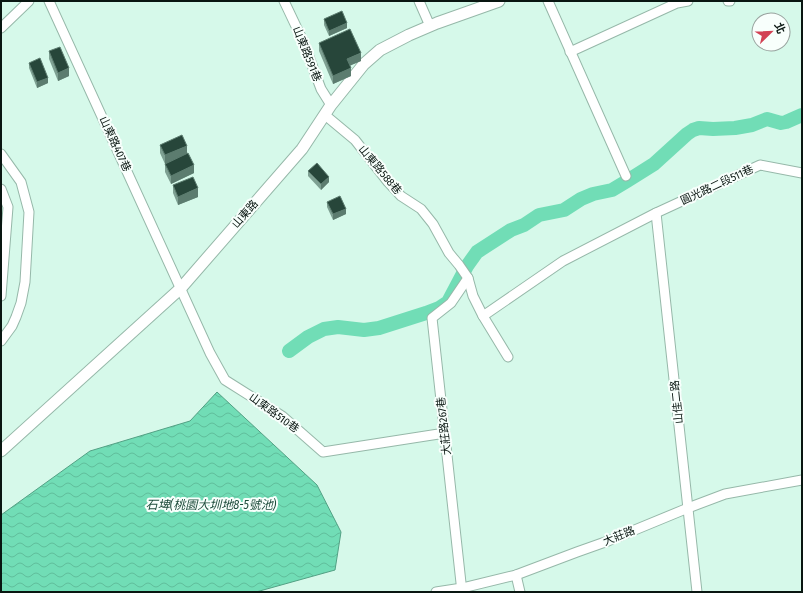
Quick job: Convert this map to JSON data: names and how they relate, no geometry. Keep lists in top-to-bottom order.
{
  "streets": {
    "street": [
      "山東路591巷",
      "山東路407巷",
      "山東路588巷",
      "圓光路二段511巷",
      "山東路",
      "山佳二路",
      "山東路510巷",
      "大莊路267巷",
      "大莊路"
    ]
  },
  "crossings": [
    ["山東路591巷", "山東路"],
    ["山東路407巷", "山東路"],
    ["山東路407巷", "山東路510巷"],
    ["山東路588巷", "山東路"],
    ["山東路588巷", "大莊路267巷"],
    ["圓光路二段511巷", "山佳二路"],
    ["山東路", "山東路510巷"],
    ["山佳二路", "大莊路"],
    ["山東路510巷", "大莊路267巷"],
    ["大莊路267巷", "大莊路"]
  ],
  "water": ["石埤(桃園大圳地8-5號池)"],
  "north": "top right"
}
